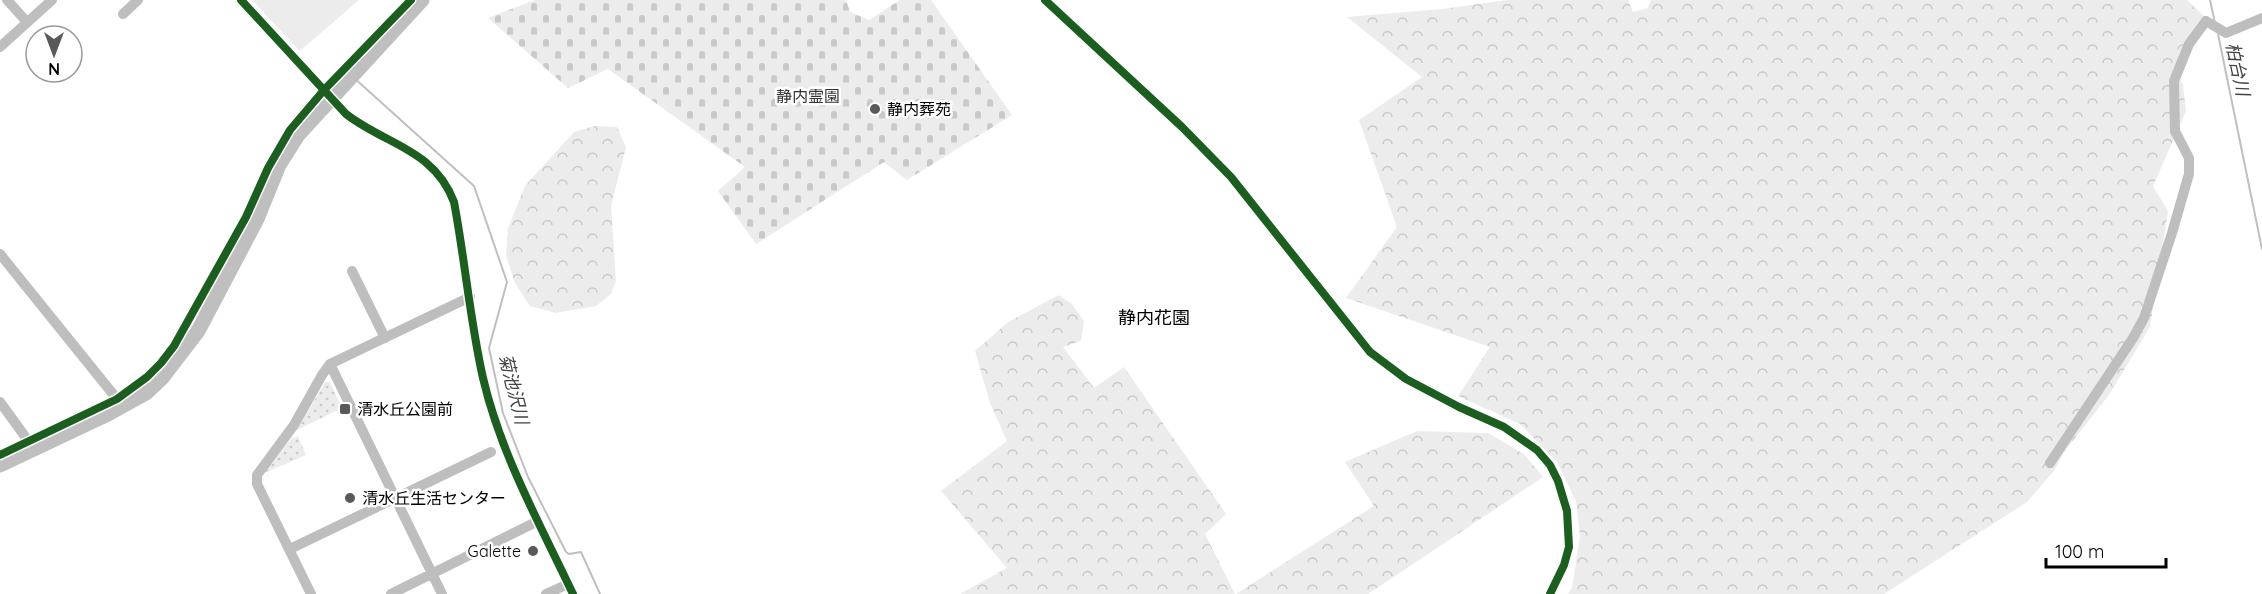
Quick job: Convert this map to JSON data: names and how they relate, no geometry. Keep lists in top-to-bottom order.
{
  "districts": ["静内花園"],
  "water": ["柏台川", "菊池沢川"],
  "parks": ["静内霊園"],
  "places": {
    "other": ["静内葬苑", "清水丘生活センター", "Galette"],
    "transit": ["清水丘公園前"]
  },
  "scale_bar": "100 m",
  "north": "bottom"
}
